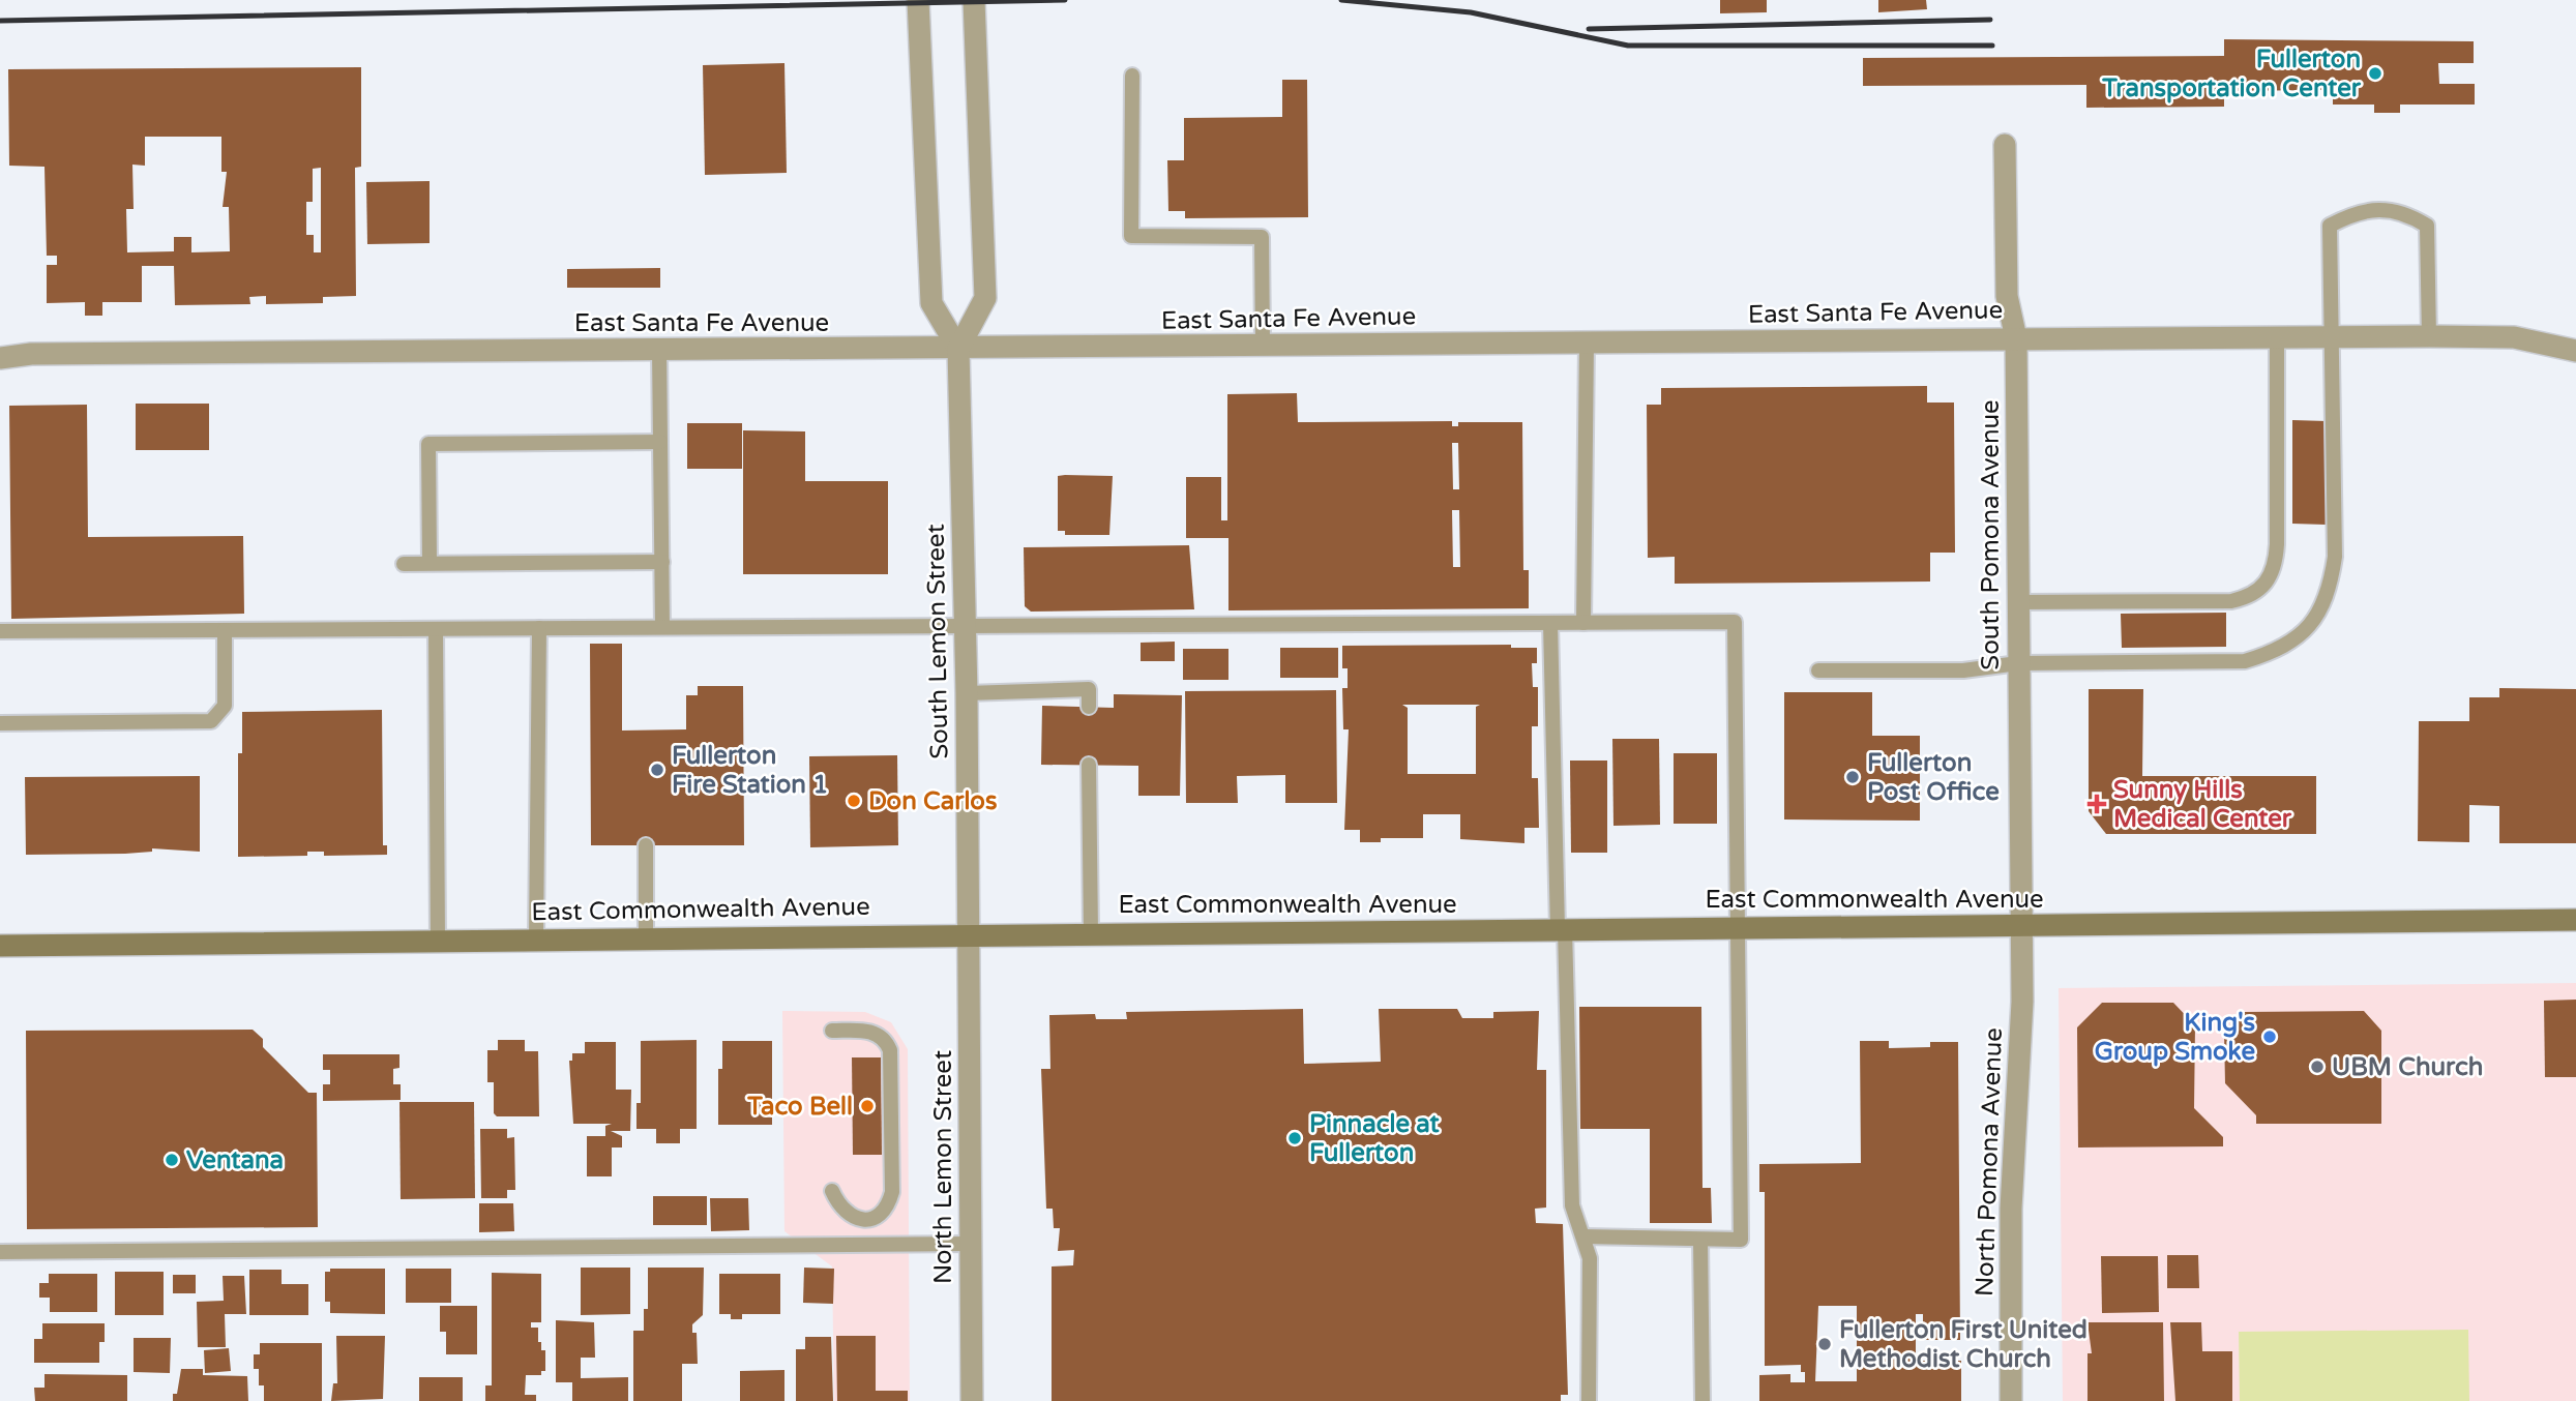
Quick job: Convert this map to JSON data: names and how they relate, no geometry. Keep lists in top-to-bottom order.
{
  "streets": {
    "main road": ["East Commonwealth Avenue"],
    "street": [
      "East Santa Fe Avenue",
      "South Pomona Avenue",
      "South Lemon Street",
      "North Pomona Avenue",
      "North Lemon Street"
    ]
  },
  "crossings": [
    ["East Santa Fe Avenue", "South Pomona Avenue"],
    ["East Santa Fe Avenue", "South Lemon Street"],
    ["South Pomona Avenue", "East Commonwealth Avenue"],
    ["South Pomona Avenue", "North Pomona Avenue"],
    ["South Lemon Street", "East Commonwealth Avenue"],
    ["South Lemon Street", "North Lemon Street"],
    ["East Commonwealth Avenue", "North Pomona Avenue"],
    ["East Commonwealth Avenue", "North Lemon Street"]
  ],
  "places": {
    "other": [
      "Fullerton Transportation Center",
      "Fullerton Fire Station 1",
      "Fullerton Post Office",
      "Don Carlos",
      "King's Group Smoke",
      "UBM Church",
      "Taco Bell",
      "Pinnacle at Fullerton",
      "Ventana",
      "Fullerton First United Methodist Church"
    ],
    "health": ["Sunny Hills Medical Center"]
  }
}
